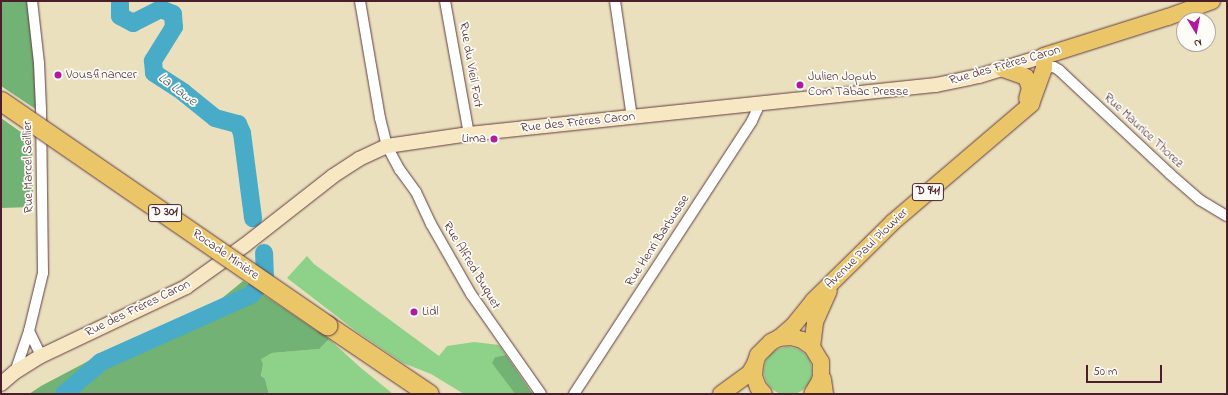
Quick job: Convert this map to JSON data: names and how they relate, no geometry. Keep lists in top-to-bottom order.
{
  "streets": {
    "highway": ["D 301", "Rocade Minière"],
    "main road": ["Rue des Frères Caron", "D 941", "Avenue Paul Plouvier"],
    "street": [
      "Rue du Vieil Fort",
      "Rue Maurice Thorez",
      "Rue Marcel Seillier",
      "Rue Henri Barbusse",
      "Rue Alfred Buquet"
    ]
  },
  "crossings": [
    ["Rue du Vieil Fort", "Rue des Frères Caron"],
    ["Rue des Frères Caron", "Rue Maurice Thorez"],
    ["Rue des Frères Caron", "Rue Marcel Seillier"],
    ["Rue des Frères Caron", "Rue Henri Barbusse"],
    ["Rue des Frères Caron", "Avenue Paul Plouvier"],
    ["Rue des Frères Caron", "Rue Alfred Buquet"],
    ["Rue Maurice Thorez", "Avenue Paul Plouvier"],
    ["D 941", "Avenue Paul Plouvier"]
  ],
  "water": ["La Lawe"],
  "places": [
    "Vousfinancer",
    "Julien Jopub Com Tabac Presse",
    "Lima",
    "Lidl"
  ],
  "scale_bar": "50 m",
  "north": "bottom"
}
